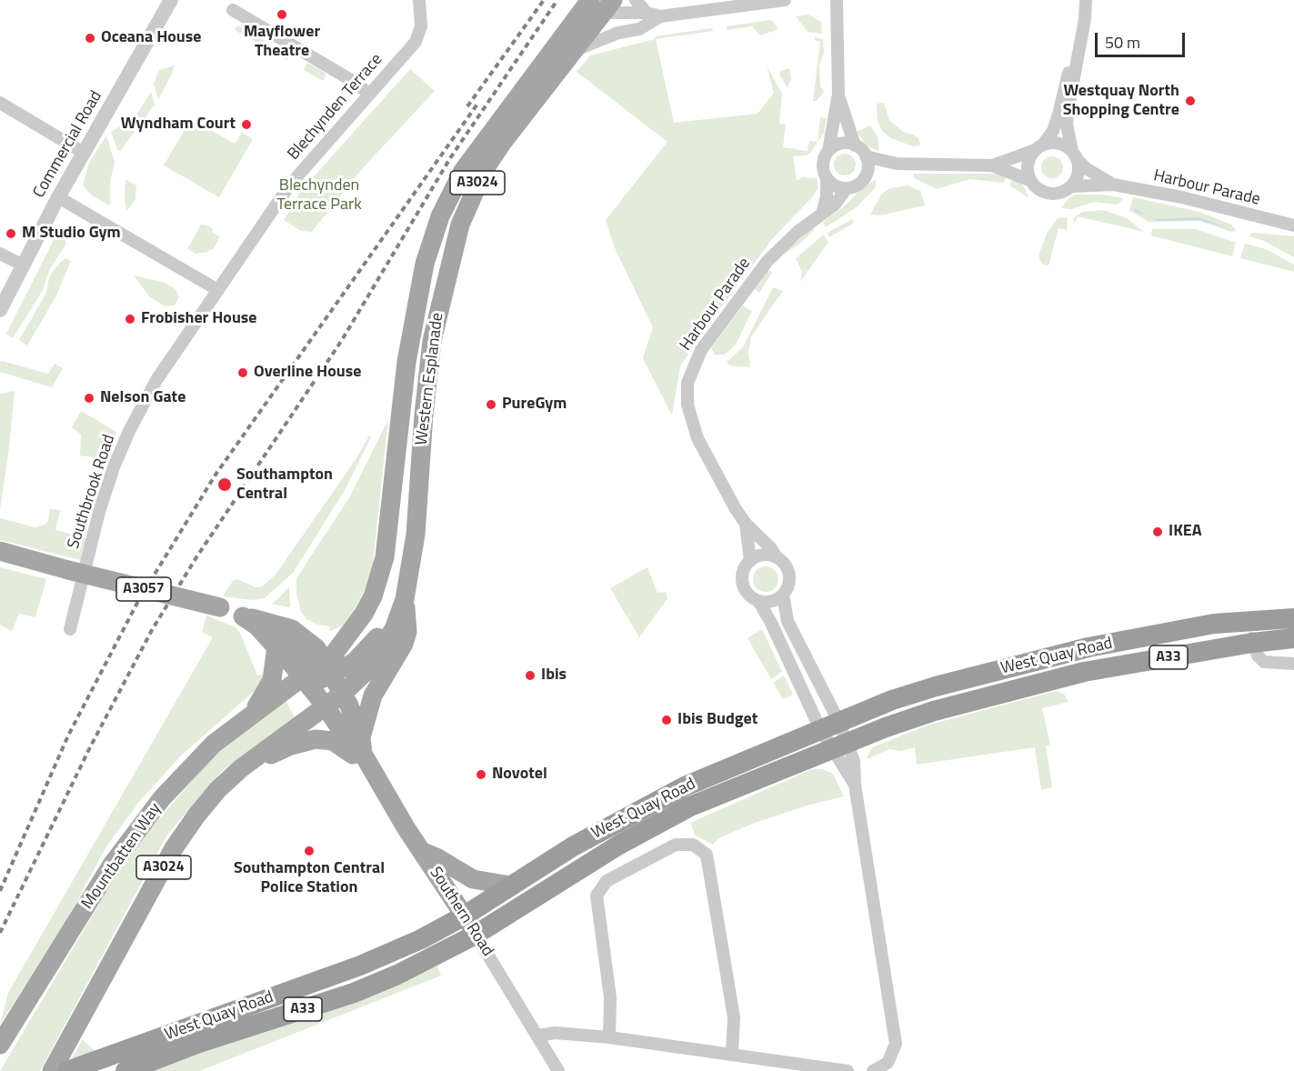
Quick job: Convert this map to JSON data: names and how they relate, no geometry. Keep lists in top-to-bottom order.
{
  "streets": {
    "highway": ["West Quay Road", "A33"],
    "main road": [
      "A3024",
      "Western Esplanade",
      "A3057",
      "Mountbatten Way",
      "Southern Road"
    ],
    "street": [
      "Blechynden Terrace",
      "Commercial Road",
      "Harbour Parade",
      "Southbrook Road"
    ]
  },
  "crossings": [
    ["Blechynden Terrace", "Southbrook Road"],
    ["A3024", "Western Esplanade"],
    ["A3024", "A3057"],
    ["A3024", "Southern Road"],
    ["Western Esplanade", "Mountbatten Way"],
    ["Western Esplanade", "Southern Road"],
    ["A3057", "Mountbatten Way"],
    ["A3057", "Southern Road"],
    ["West Quay Road", "Southern Road"],
    ["Mountbatten Way", "Southern Road"]
  ],
  "parks": ["Blechynden Terrace Park"],
  "places": [
    "Mayflower Theatre",
    "Oceana House",
    "Westquay North Shopping Centre",
    "Wyndham Court",
    "M Studio Gym",
    "Frobisher House",
    "Overline House",
    "Nelson Gate",
    "PureGym",
    "Southampton Central",
    "IKEA",
    "Ibis",
    "Ibis Budget",
    "Novotel",
    "Southampton Central Police Station"
  ],
  "scale_bar": "50 m"
}
